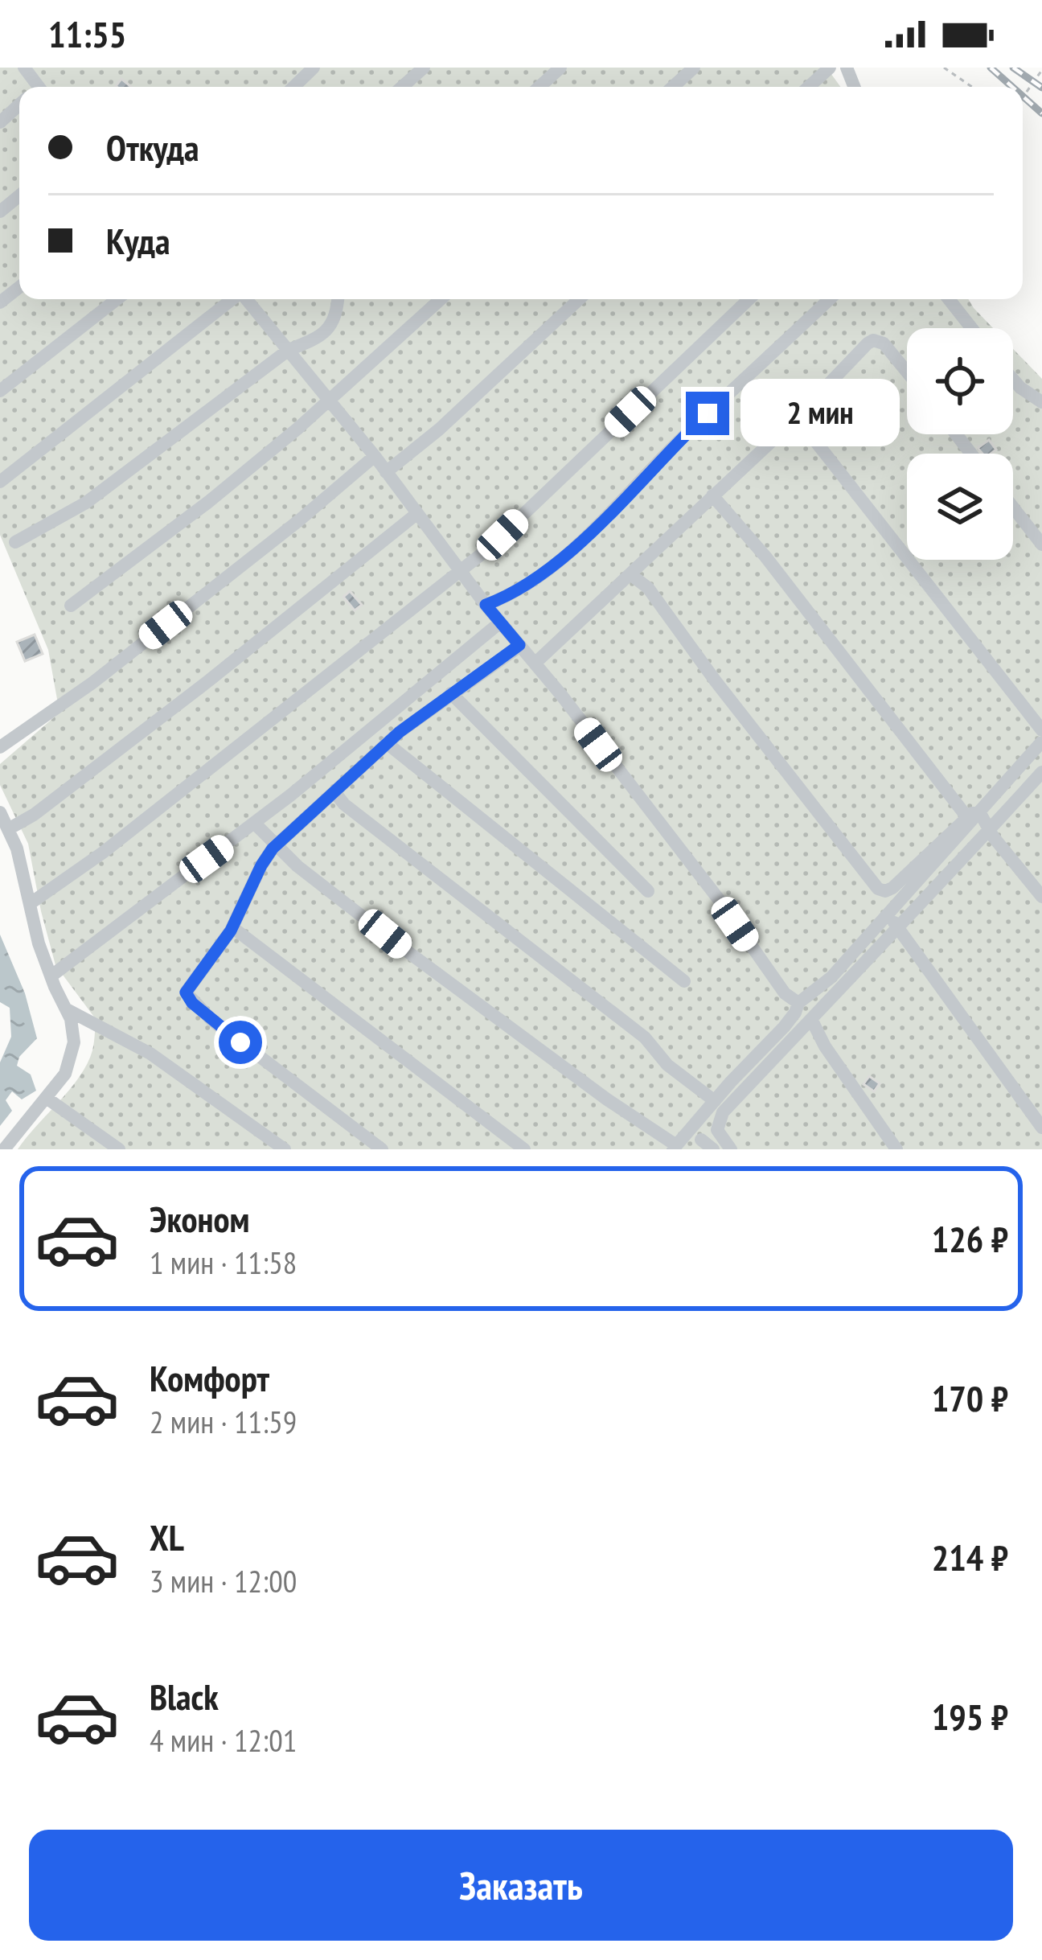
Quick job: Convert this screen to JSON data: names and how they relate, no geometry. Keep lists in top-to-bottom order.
{
  "page": {
    "status": "11:55",
    "banner": ["Откуда", "Куда"],
    "bubble": "2 мин",
    "list": [
      {
        "name": "Эконом",
        "note": "1 мин · 11:58",
        "value": "126 ₽"
      },
      {
        "name": "Комфорт",
        "note": "2 мин · 11:59",
        "value": "170 ₽"
      },
      {
        "name": "XL",
        "note": "3 мин · 12:00",
        "value": "214 ₽"
      },
      {
        "name": "Black",
        "note": "4 мин · 12:01",
        "value": "195 ₽"
      }
    ],
    "buttons": "Заказать"
  }
}
